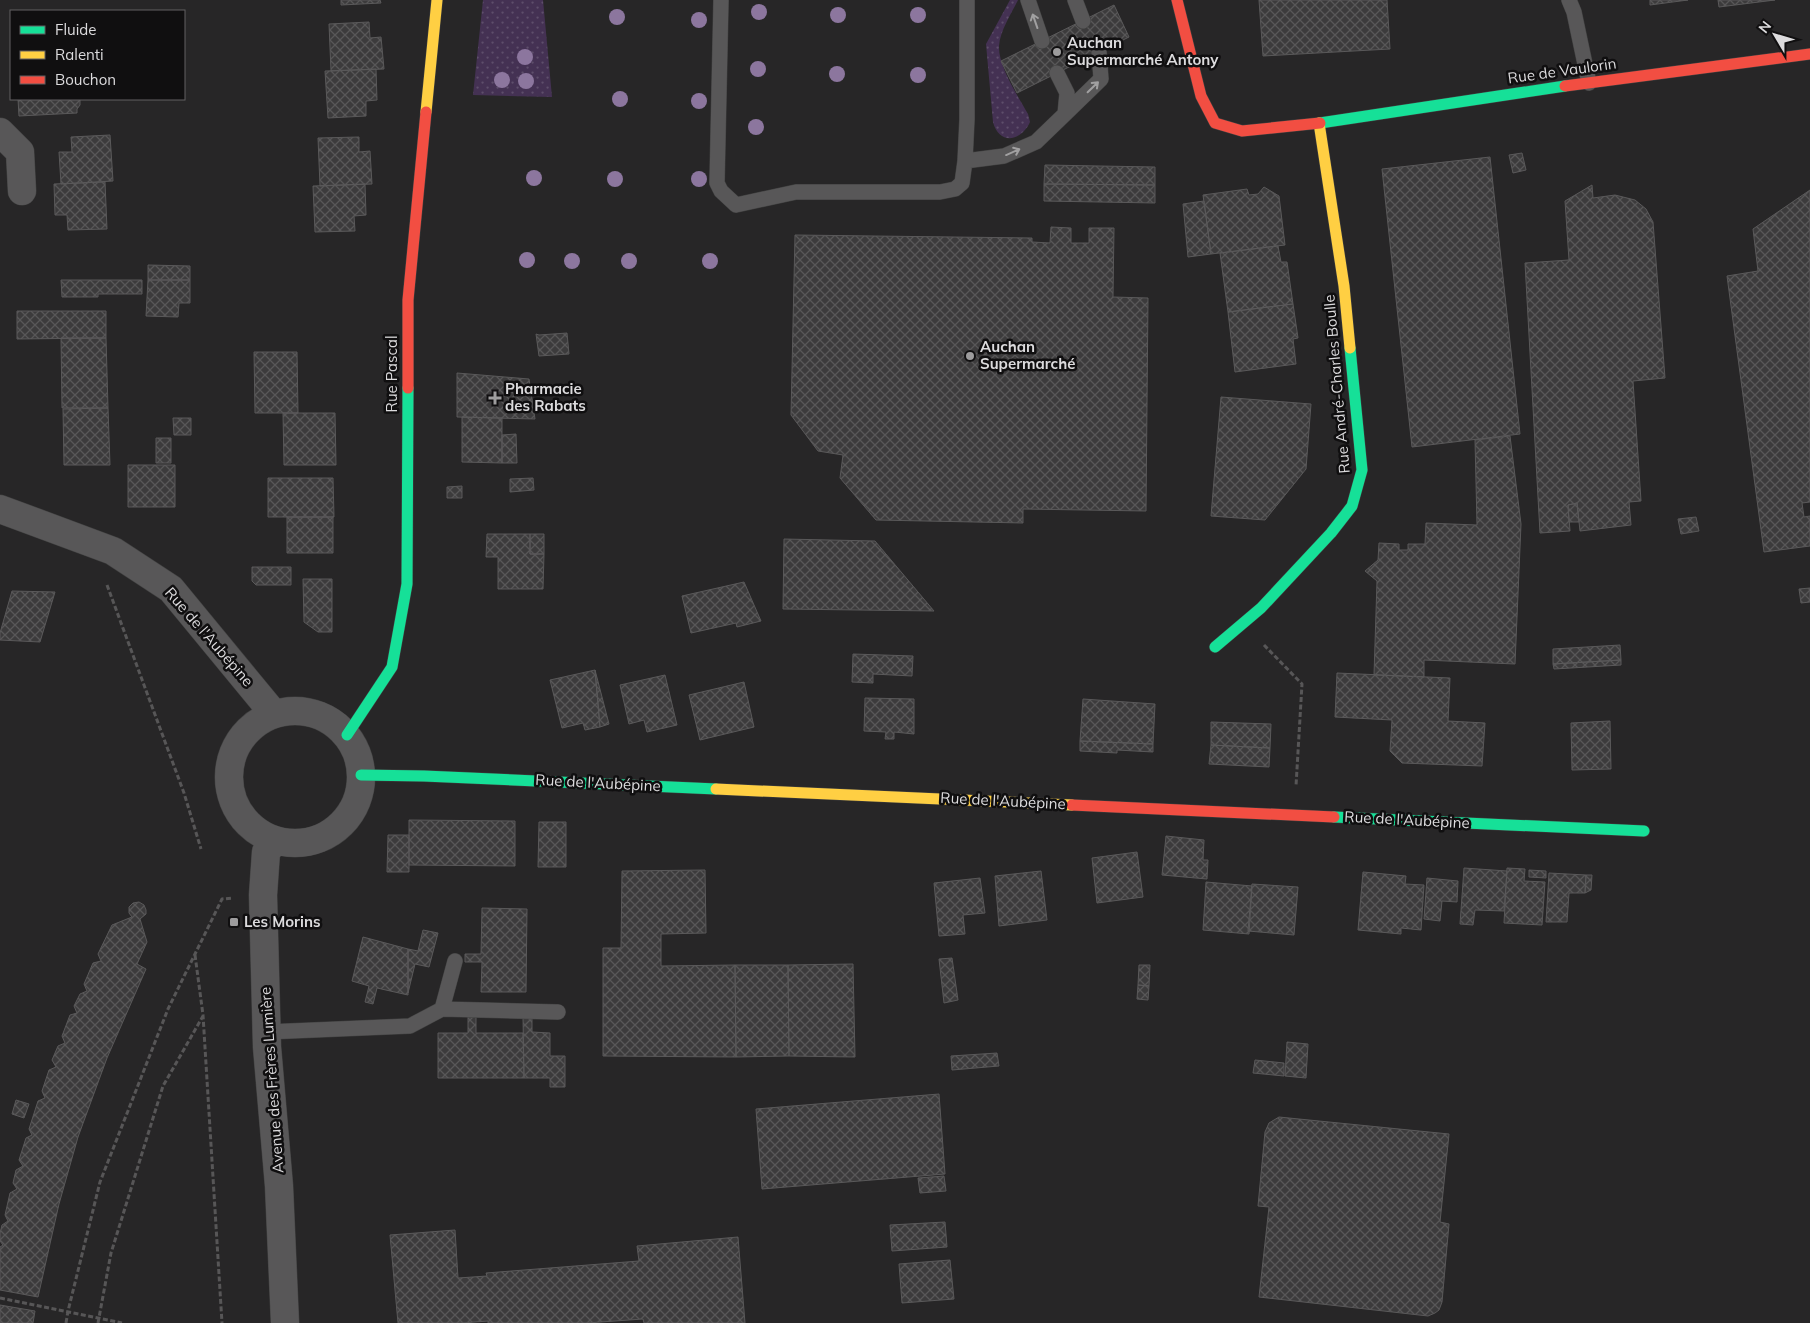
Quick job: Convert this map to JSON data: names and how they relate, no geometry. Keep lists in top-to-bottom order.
{
  "streets": {
    "street": [
      "Rue de Vaulorin",
      "Rue Pascal",
      "Rue André-Charles Boulle",
      "Rue de l'Aubépine",
      "Avenue des Frères Lumière"
    ]
  },
  "crossings": [
    ["Rue de Vaulorin", "Rue André-Charles Boulle"],
    ["Rue Pascal", "Rue de l'Aubépine"],
    ["Rue Pascal", "Avenue des Frères Lumière"],
    ["Rue de l'Aubépine", "Avenue des Frères Lumière"]
  ],
  "places": {
    "other": ["Auchan Supermarché Antony", "Auchan Supermarché"],
    "health": ["Pharmacie des Rabats"],
    "transit": ["Les Morins"]
  },
  "legend": ["Fluide", "Ralenti", "Bouchon"],
  "north": "top left"
}
